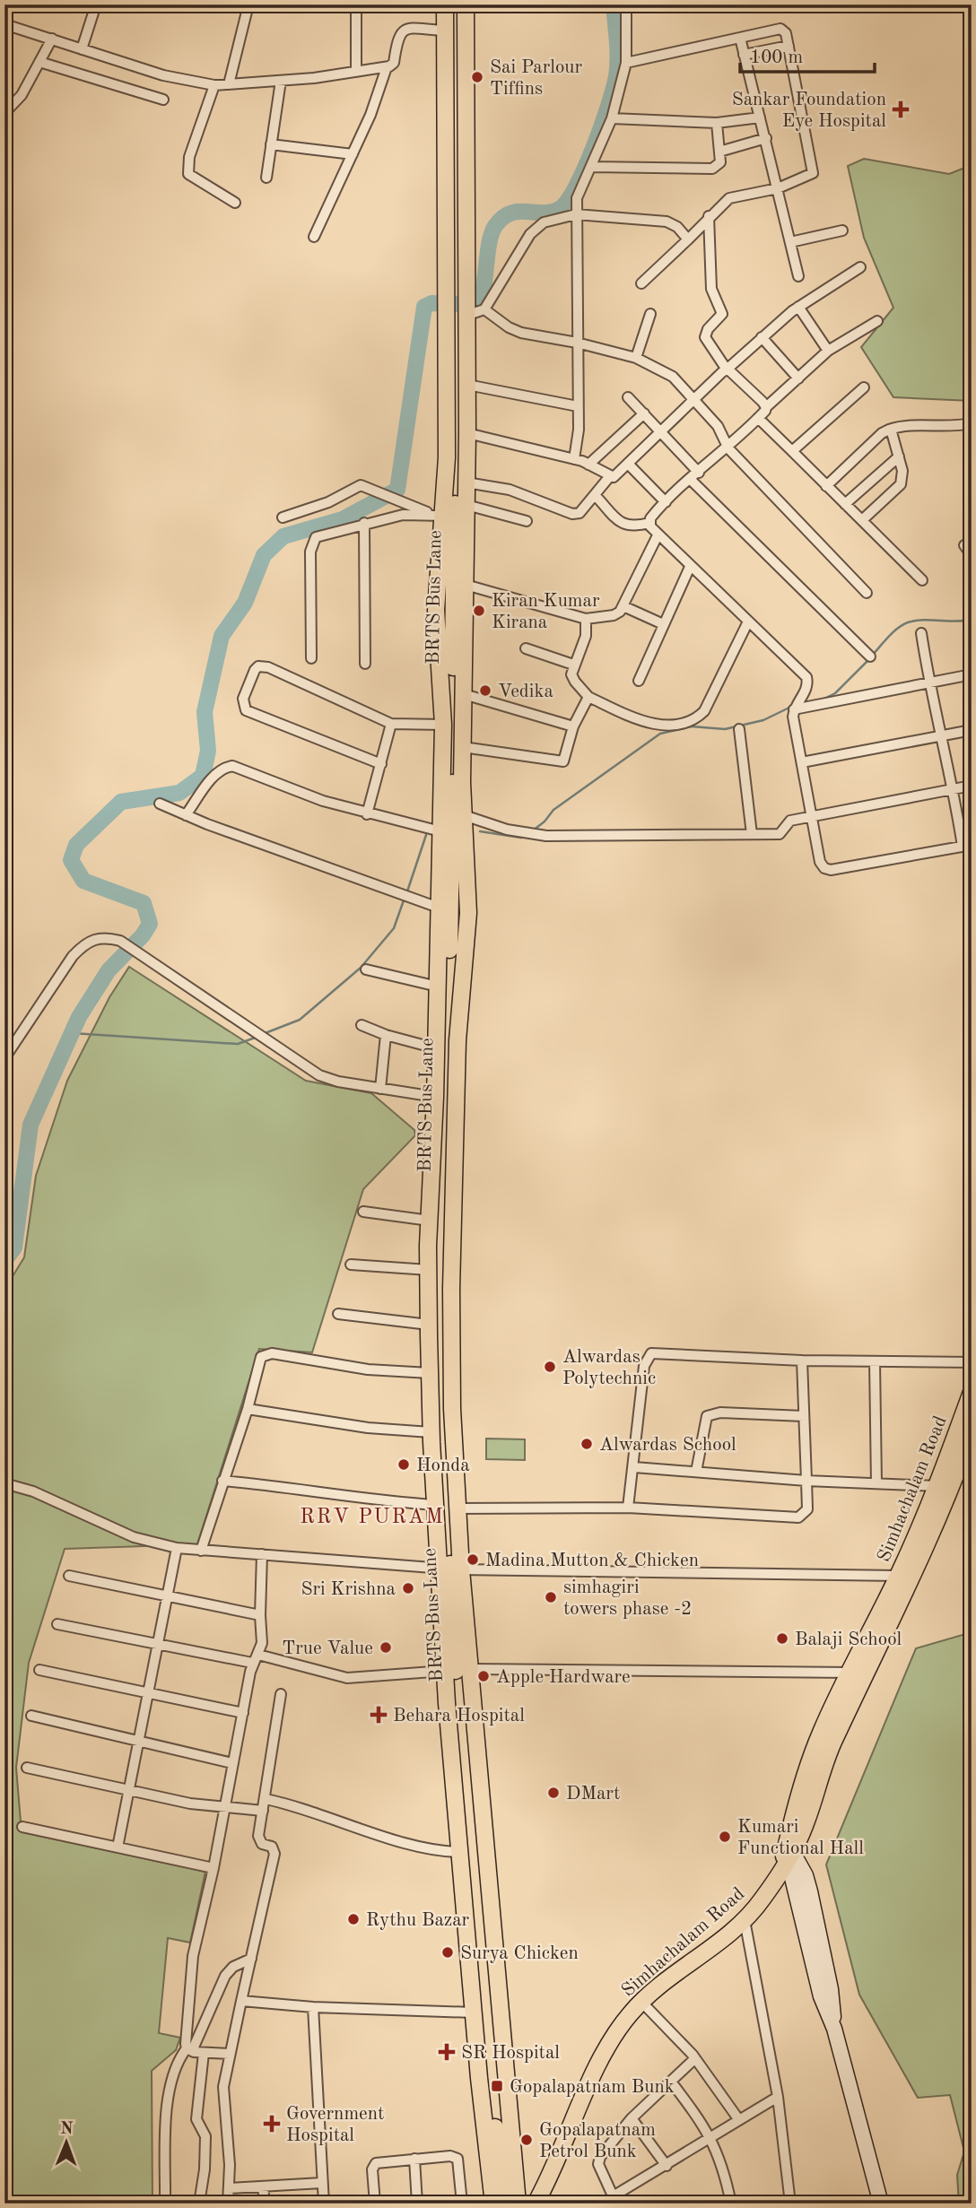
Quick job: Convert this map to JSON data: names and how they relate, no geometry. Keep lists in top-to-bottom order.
{
  "streets": {
    "main road": ["BRTS Bus Lane", "Simhachalam Road"]
  },
  "districts": ["RRV PURAM"],
  "places": {
    "other": [
      "Sai Parlour Tiffins",
      "Kiran Kumar Kirana",
      "Vedika",
      "Alwardas Polytechnic",
      "Alwardas School",
      "Honda",
      "Madina Mutton & Chicken",
      "Sri Krishna",
      "simhagiri towers phase -2",
      "Balaji School",
      "True Value",
      "Apple Hardware",
      "DMart",
      "Kumari Functional Hall",
      "Rythu Bazar",
      "Surya Chicken",
      "Gopalapatnam Petrol Bunk"
    ],
    "health": [
      "Sankar Foundation Eye Hospital",
      "Behara Hospital",
      "SR Hospital",
      "Government Hospital"
    ],
    "transit": ["Gopalapatnam Bunk"]
  },
  "scale_bar": "100 m",
  "north": "top"
}
